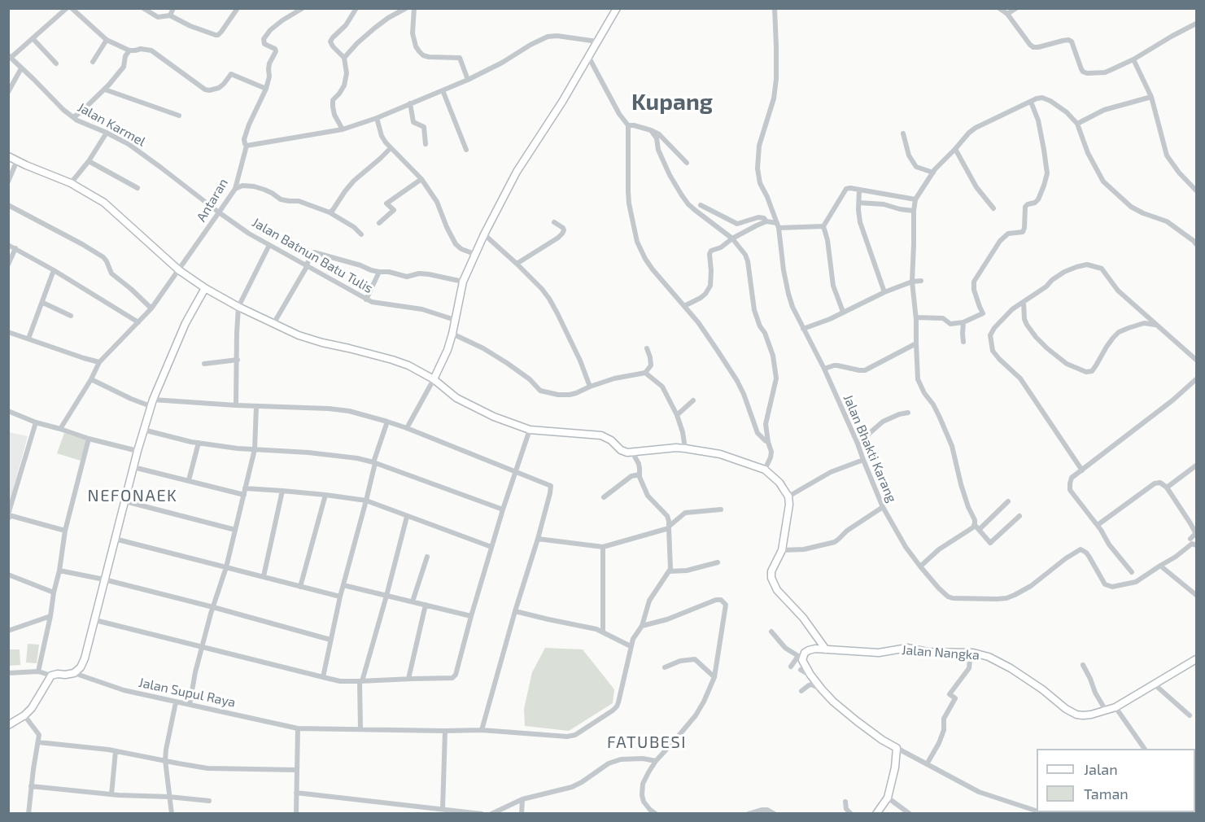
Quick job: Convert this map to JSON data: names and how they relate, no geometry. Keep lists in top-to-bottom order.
{
  "streets": {
    "street": [
      "Jalan Karmel",
      "Antaran",
      "Jalan Batnun Batu Tulis",
      "Jalan Bhakti Karang",
      "Jalan Nangka",
      "Jalan Supul Raya"
    ]
  },
  "crossings": [
    ["Jalan Karmel", "Antaran"],
    ["Jalan Karmel", "Jalan Batnun Batu Tulis"],
    ["Antaran", "Jalan Batnun Batu Tulis"]
  ],
  "districts": ["Kupang", "NEFONAEK", "FATUBESI"],
  "legend": ["Jalan", "Taman"]
}
